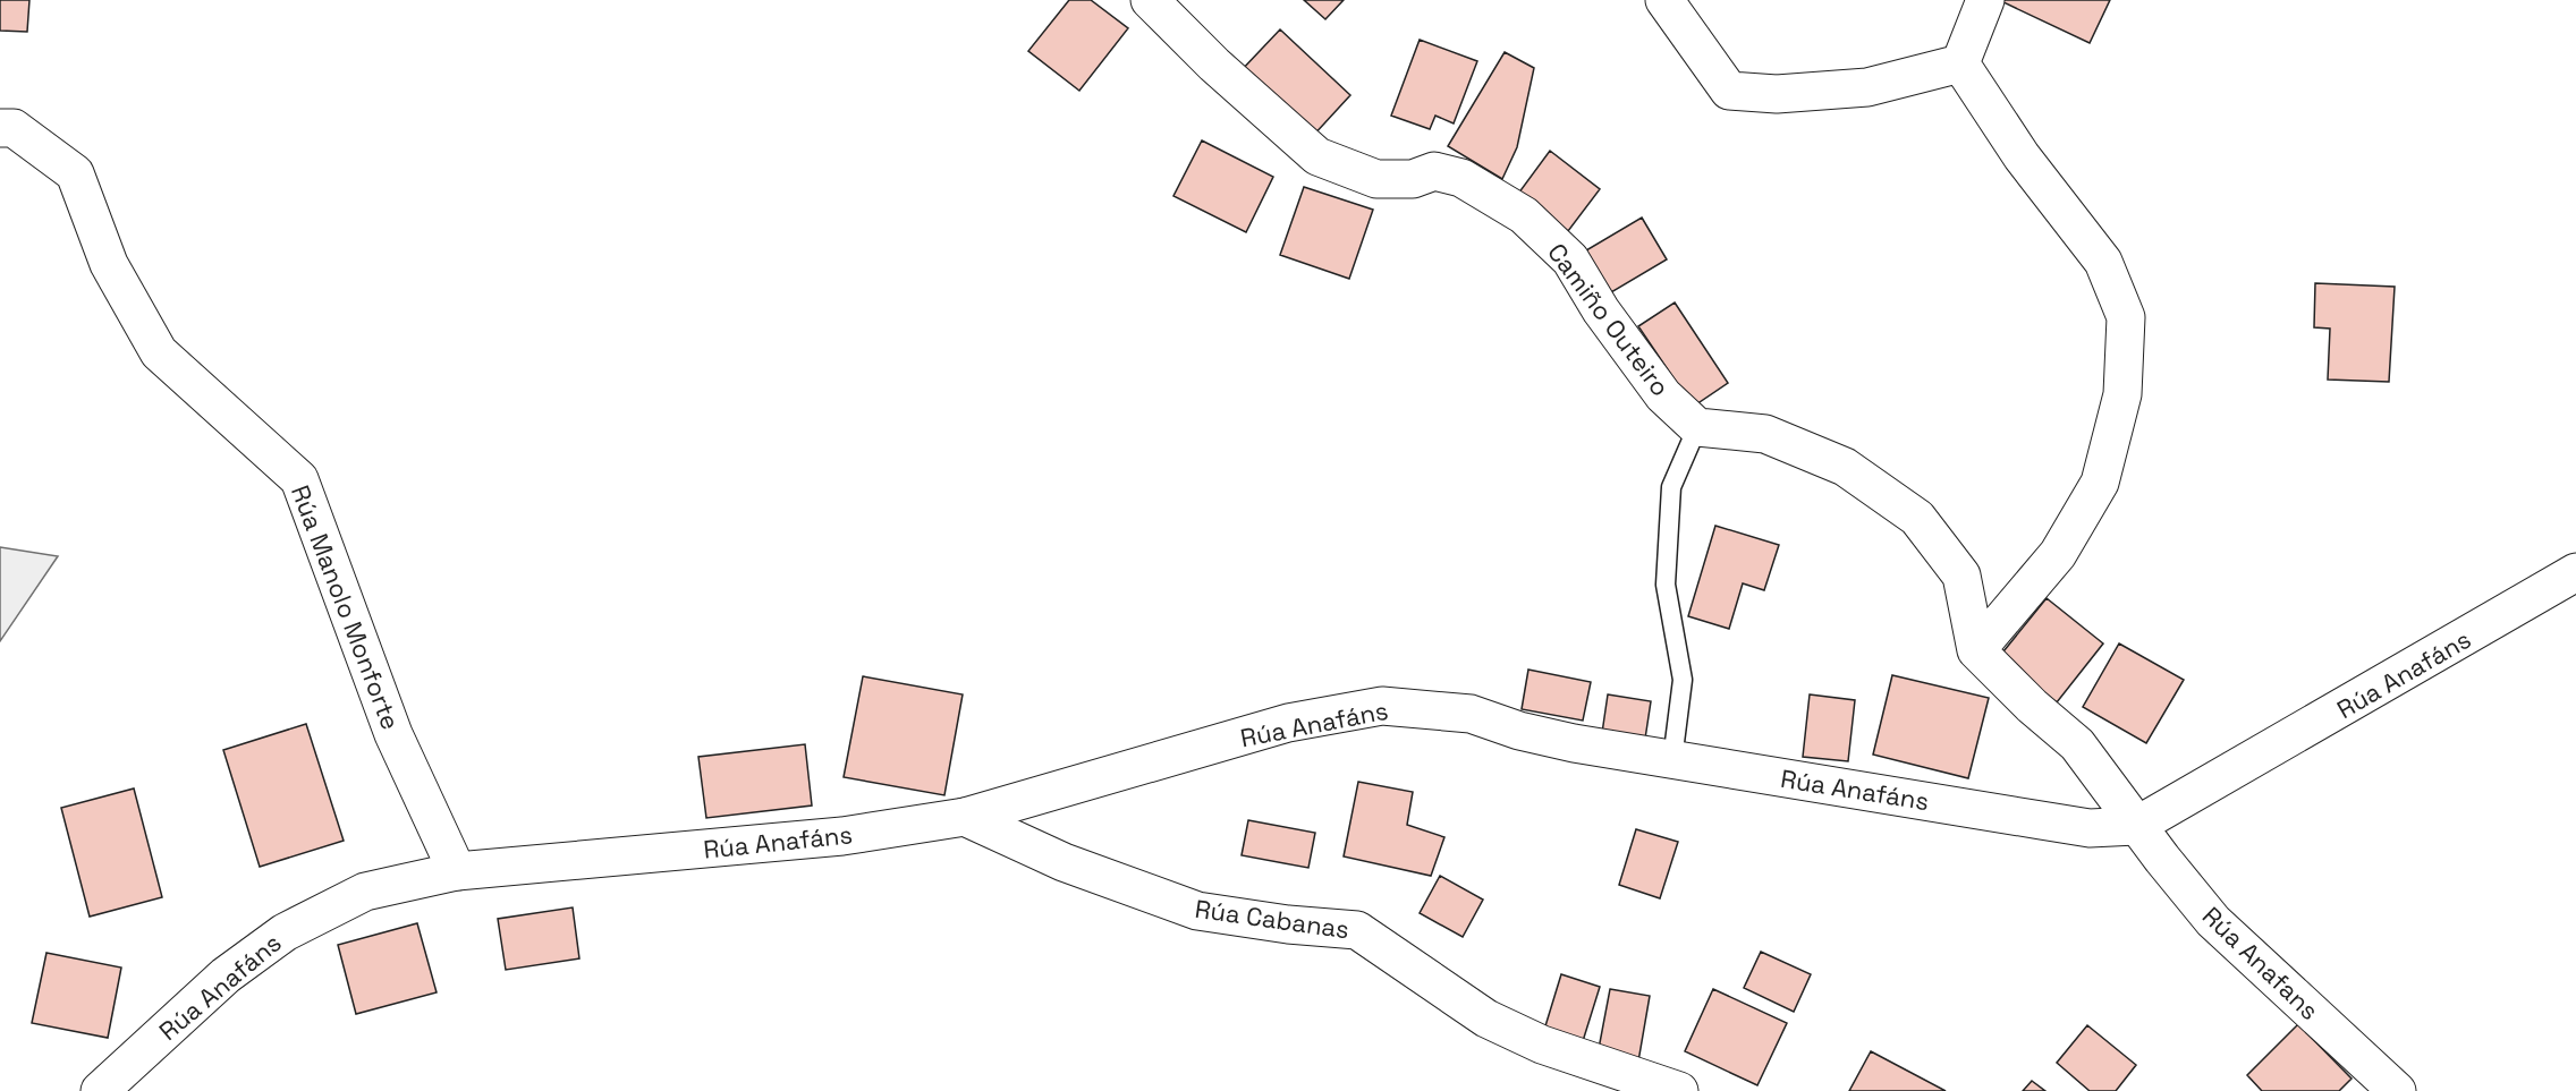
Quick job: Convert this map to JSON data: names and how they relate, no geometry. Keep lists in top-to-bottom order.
{
  "streets": {
    "street": [
      "Camiño Outeiro",
      "Rúa Manolo Monforte",
      "Rúa Anafáns",
      "Rúa Cabanas",
      "Rúa Anafans"
    ]
  },
  "crossings": [
    ["Rúa Manolo Monforte", "Rúa Anafáns"],
    ["Rúa Anafáns", "Rúa Cabanas"],
    ["Rúa Anafáns", "Rúa Anafans"]
  ]
}
